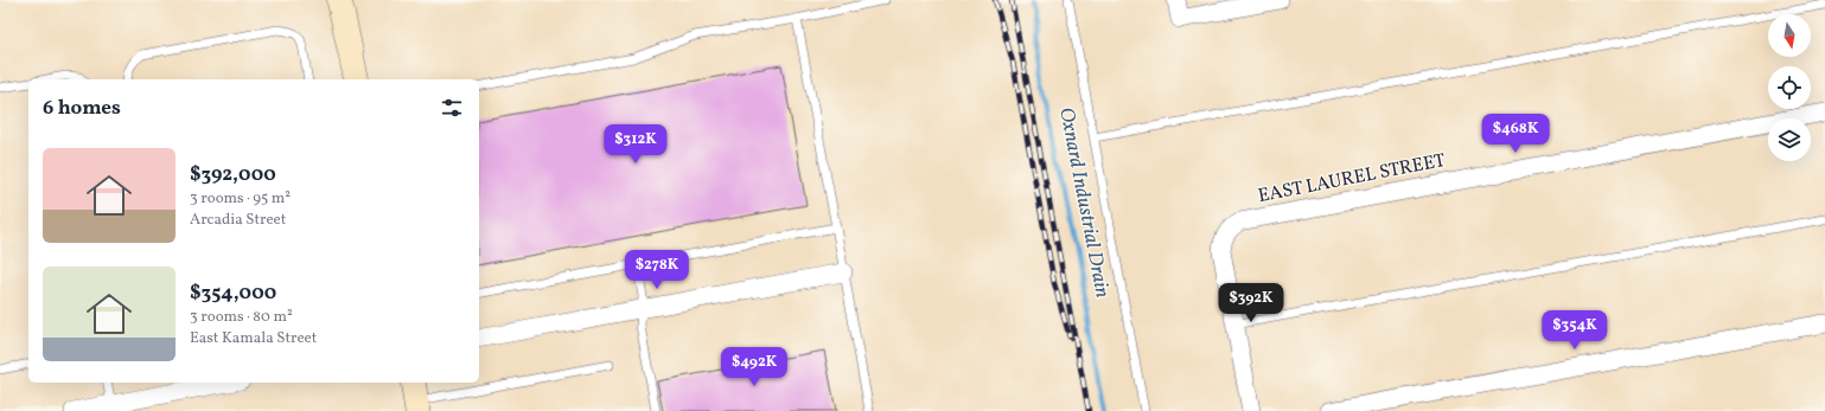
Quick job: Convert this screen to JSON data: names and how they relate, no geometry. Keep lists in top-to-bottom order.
{
  "streets": {
    "street": ["EAST LAUREL STREET"]
  },
  "water": ["Oxnard Industrial Drain"],
  "north": "bottom",
  "page": {
    "heading": "6 homes",
    "price": [
      "$468K",
      "$312K",
      "$278K",
      "$392K",
      "$354K",
      "$492K"
    ],
    "list": [
      {
        "name": "$392,000",
        "note": "3 rooms · 95 m² · Arcadia Street"
      },
      {
        "name": "$354,000",
        "note": "3 rooms · 80 m² · East Kamala Street"
      }
    ]
  }
}
